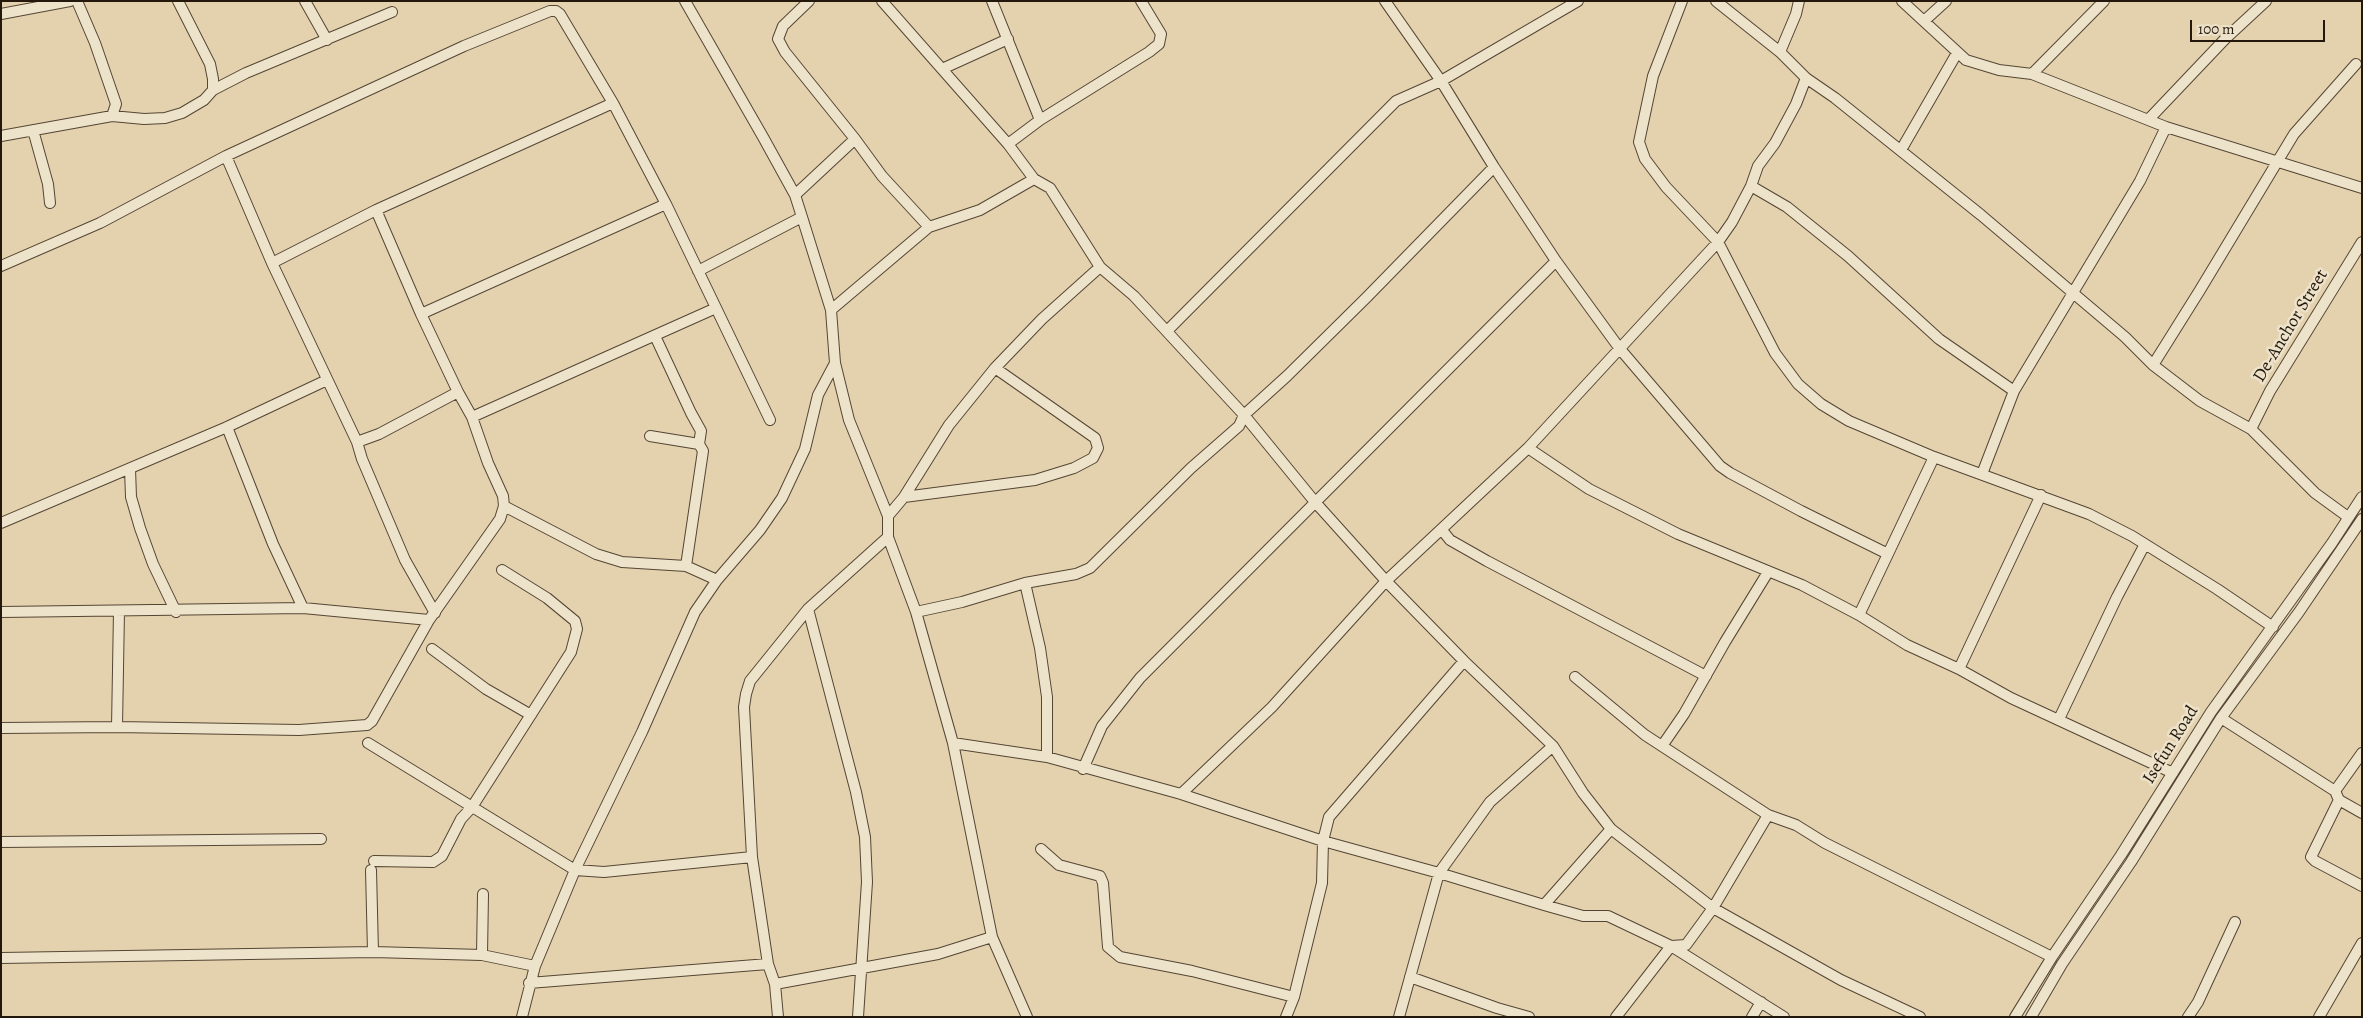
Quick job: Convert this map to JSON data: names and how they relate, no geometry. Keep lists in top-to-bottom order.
{
  "streets": {
    "street": ["De-Anchor Street", "Isefun Road"]
  },
  "scale_bar": "100 m"
}
